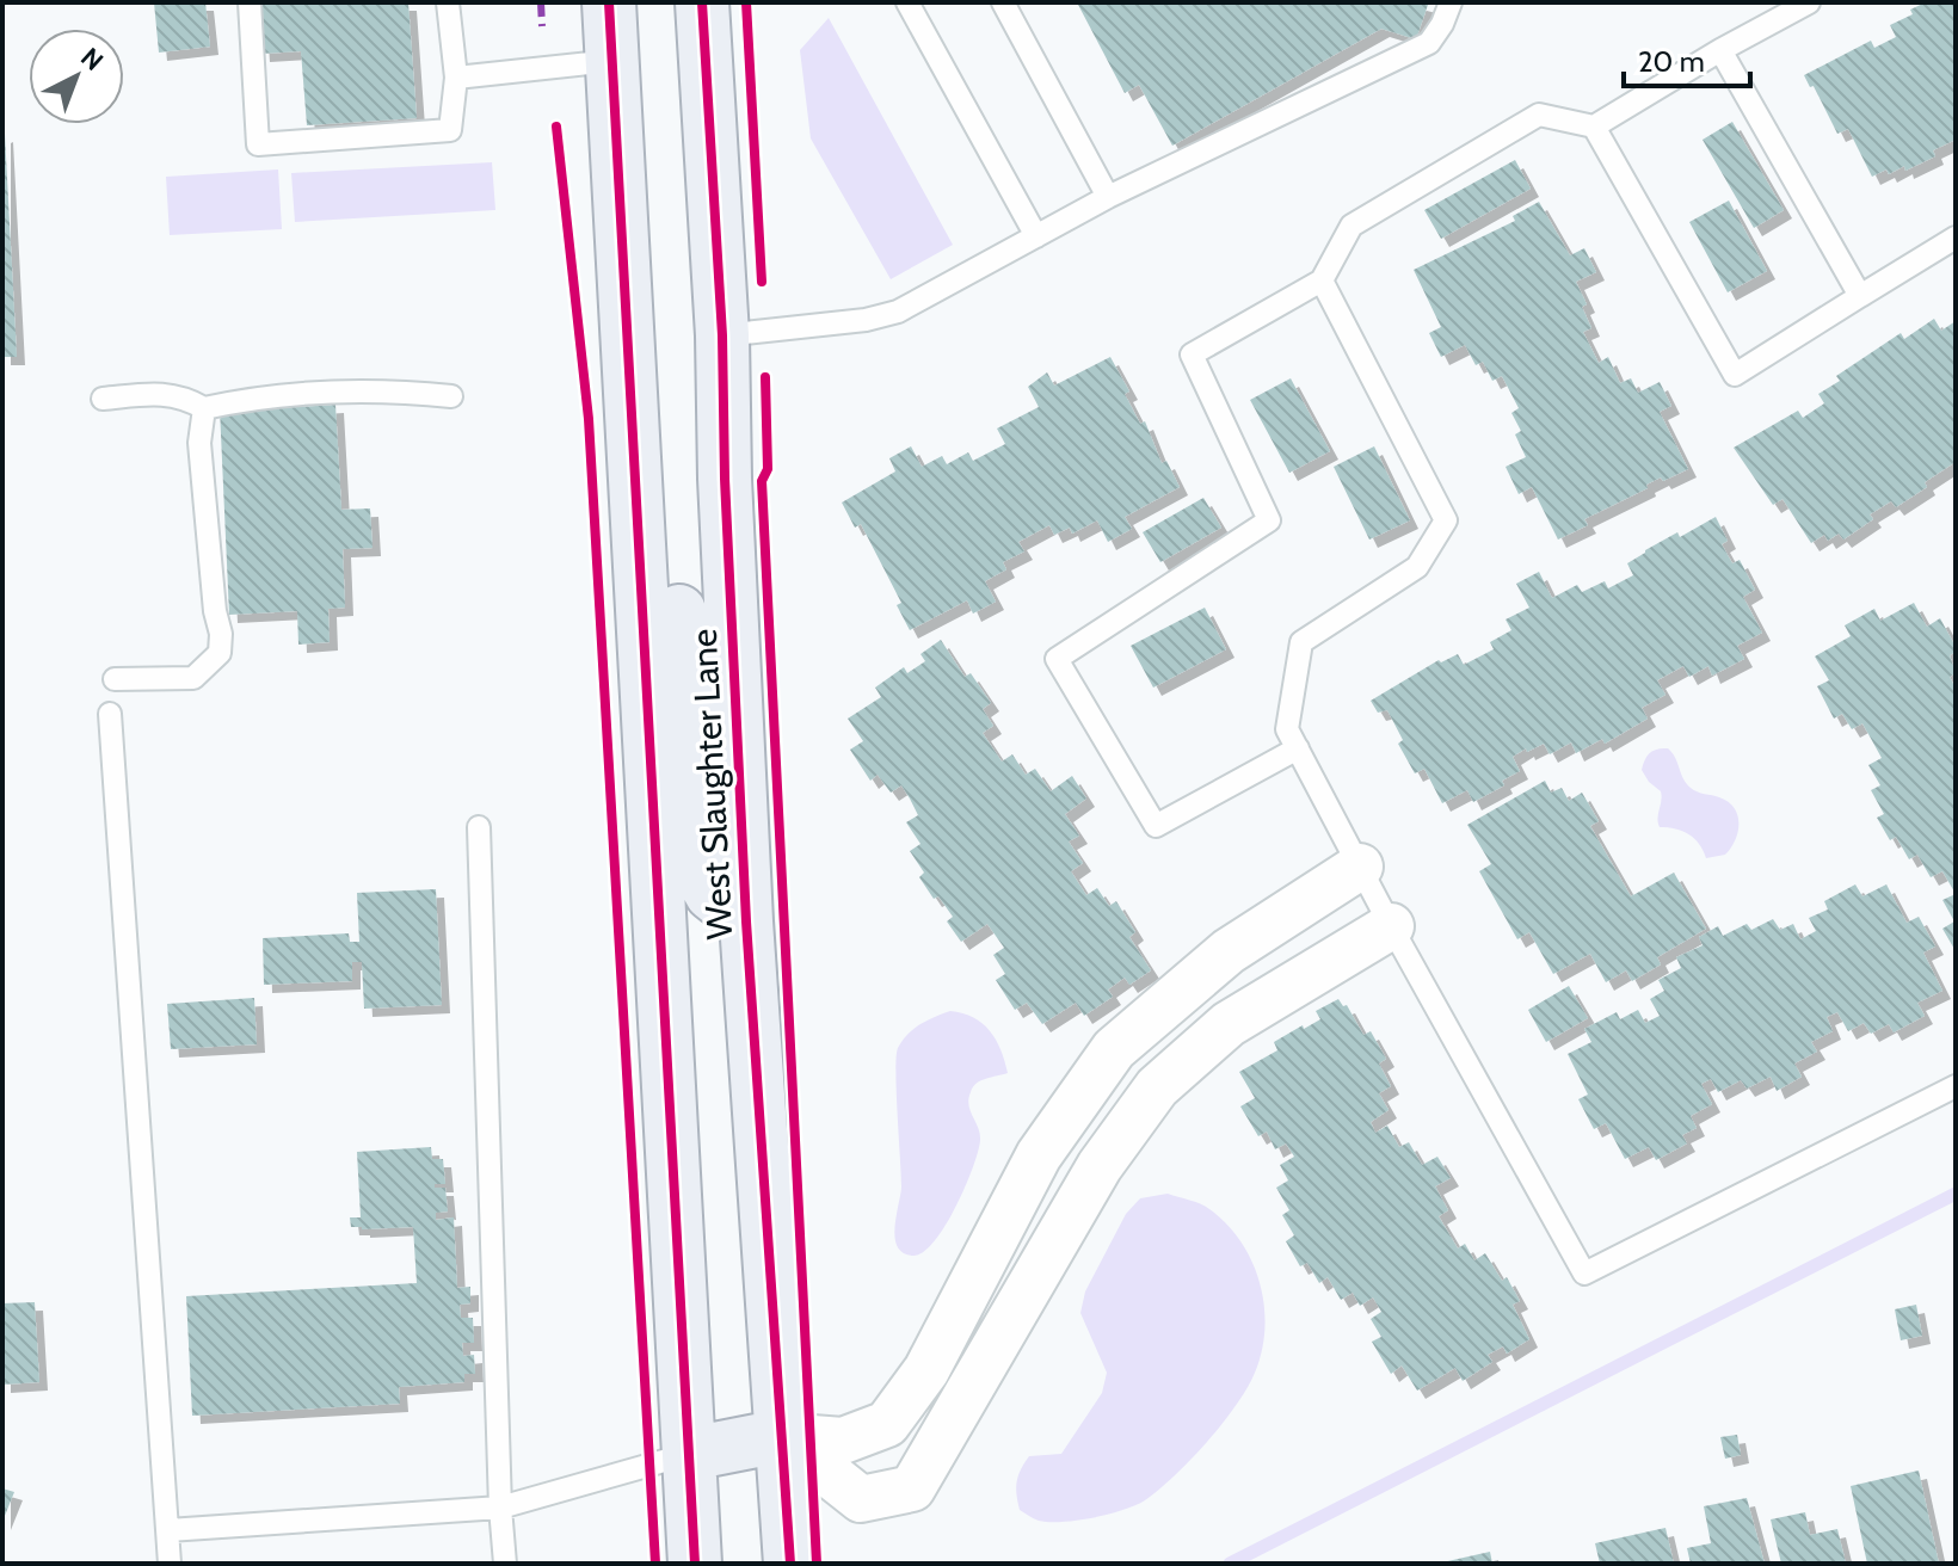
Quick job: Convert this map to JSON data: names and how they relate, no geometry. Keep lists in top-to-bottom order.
{
  "streets": {
    "main road": ["West Slaughter Lane"]
  },
  "scale_bar": "20 m",
  "north": "top right"
}
